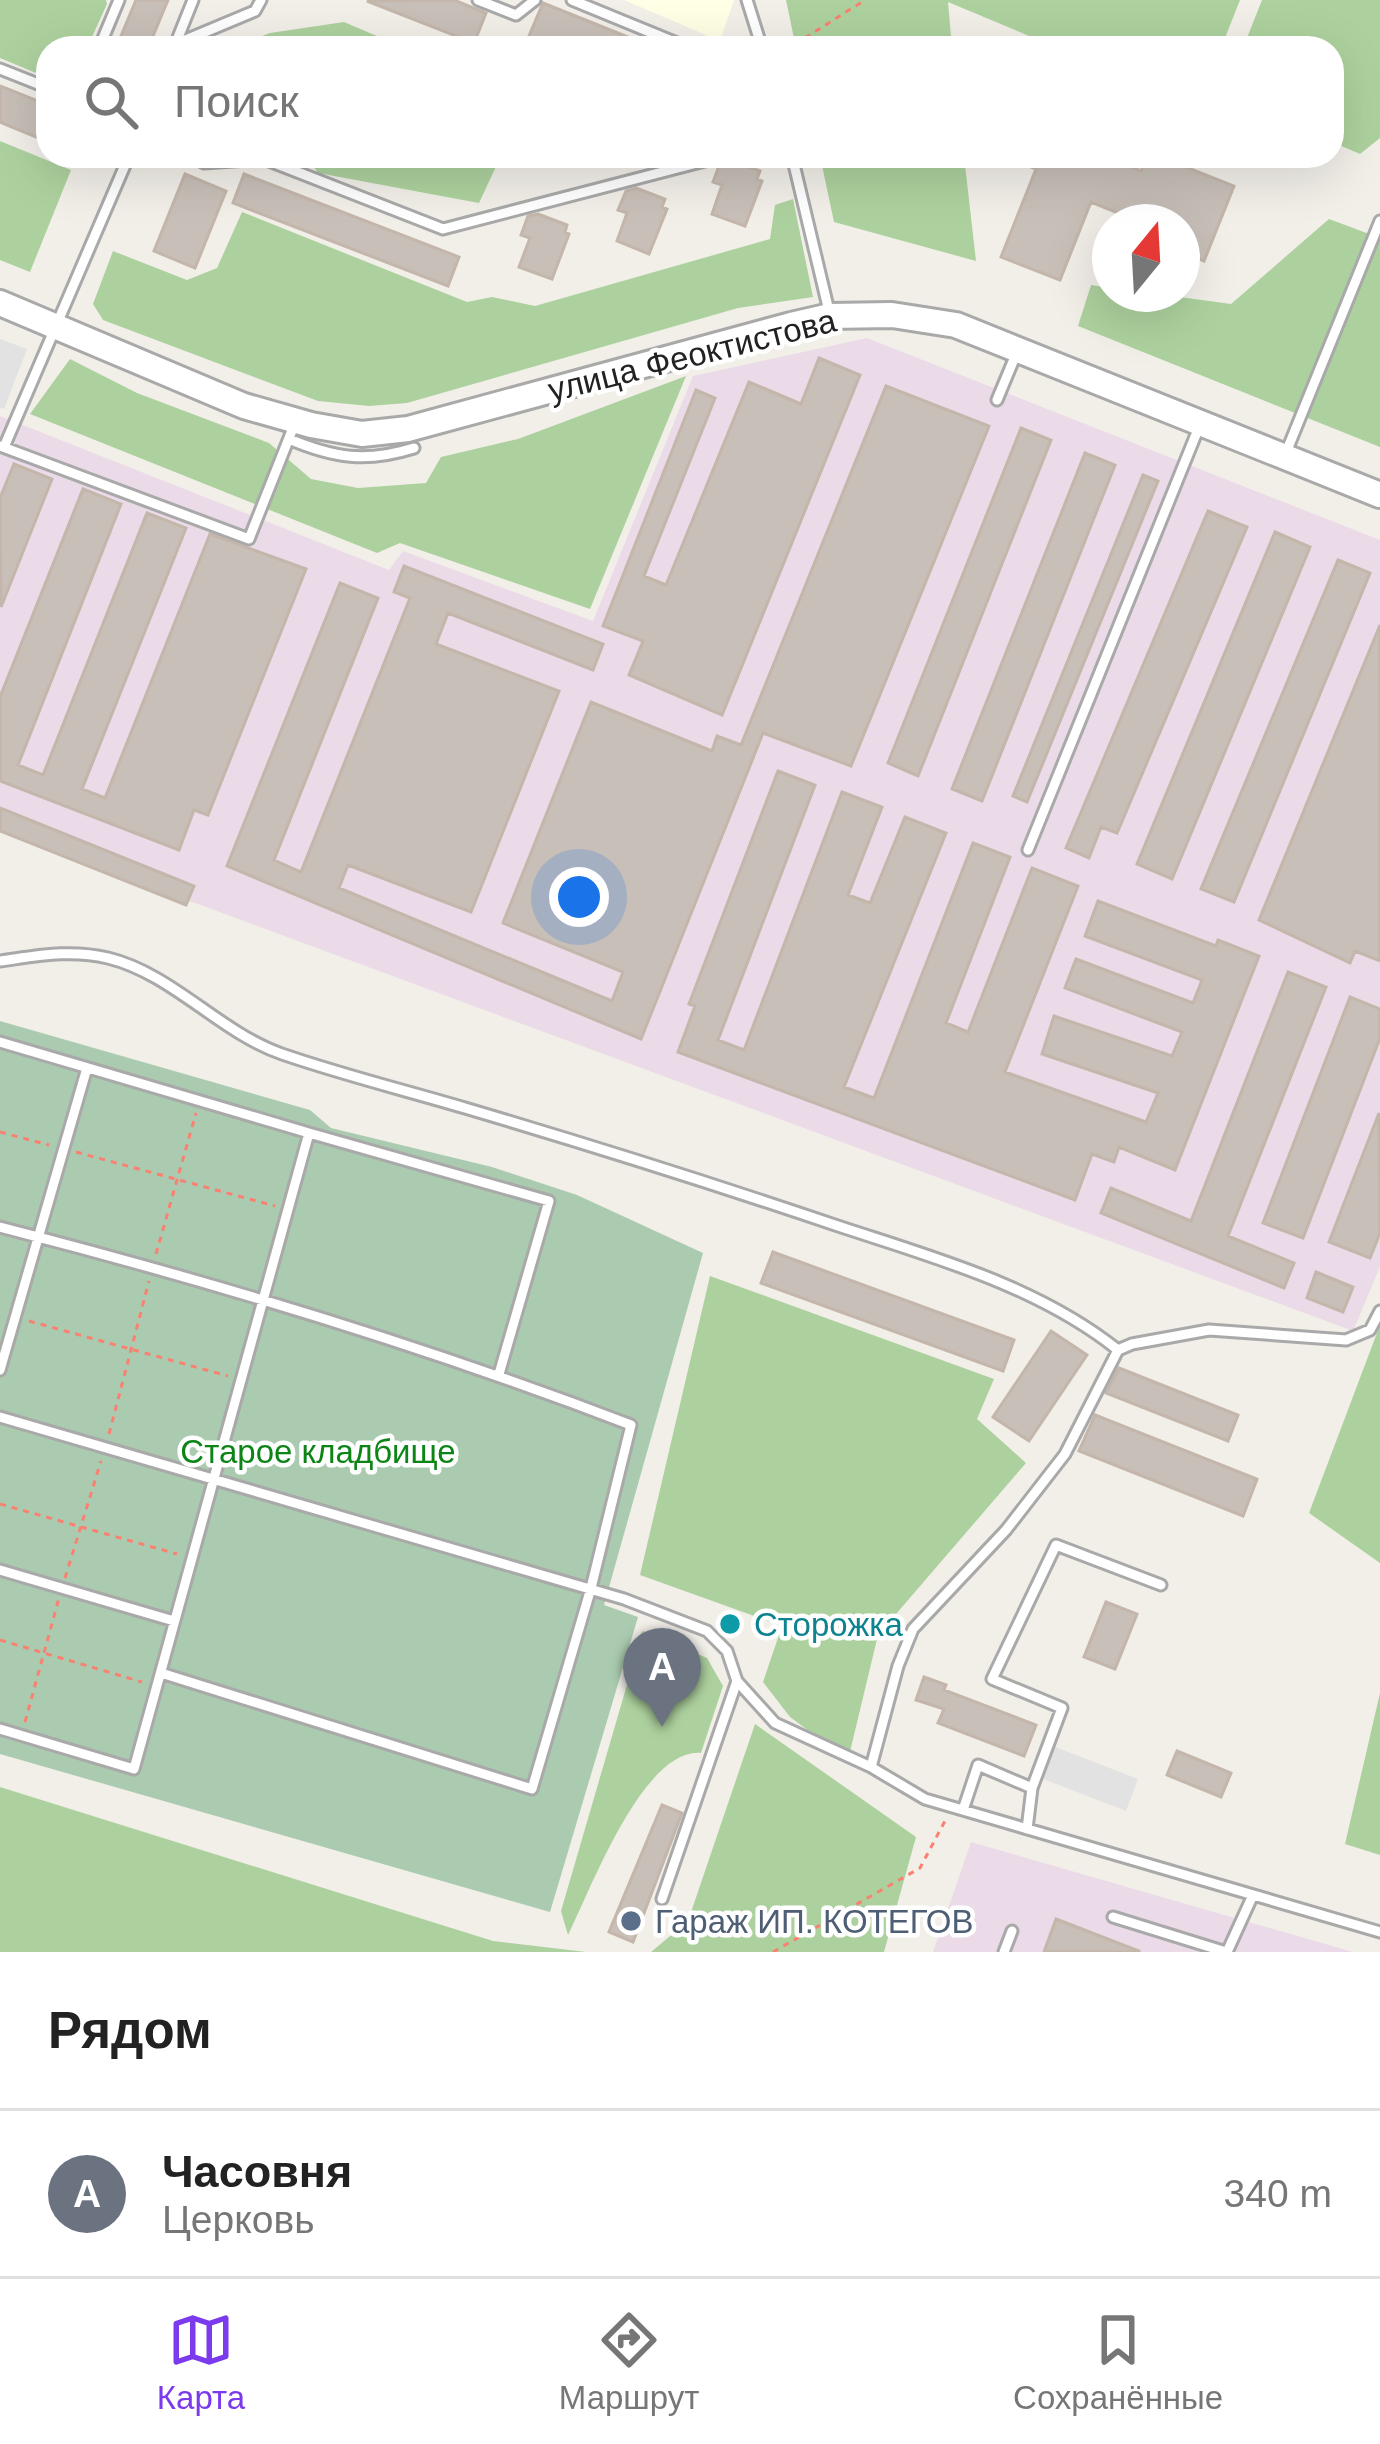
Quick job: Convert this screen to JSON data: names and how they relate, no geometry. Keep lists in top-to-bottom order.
{
  "streets": {
    "street": ["улица Феоктистова"]
  },
  "parks": ["Старое кладбище"],
  "places": ["Сторожка", "Гараж ИП. КОТЕГОВ"],
  "north": "top",
  "page": {
    "search": "Поиск",
    "pins": "A",
    "heading": "Рядом",
    "list": [
      {
        "mark": "A",
        "name": "Часовня",
        "note": "Церковь",
        "value": "340 m"
      }
    ],
    "nav": ["Карта", "Маршрут", "Сохранённые"]
  }
}
